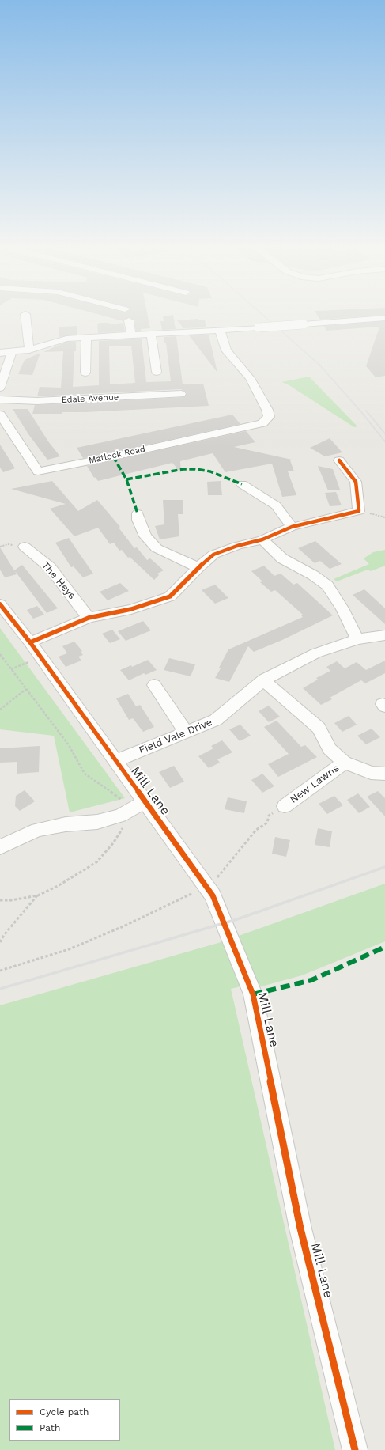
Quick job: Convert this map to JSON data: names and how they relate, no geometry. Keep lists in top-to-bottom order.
{
  "streets": {
    "street": [
      "Edale Avenue",
      "Matlock Road",
      "The Heys",
      "Field Vale Drive",
      "New Lawns",
      "Mill Lane"
    ]
  },
  "crossings": [
    ["Field Vale Drive", "Mill Lane"]
  ],
  "legend": ["Cycle path", "Path"]
}
